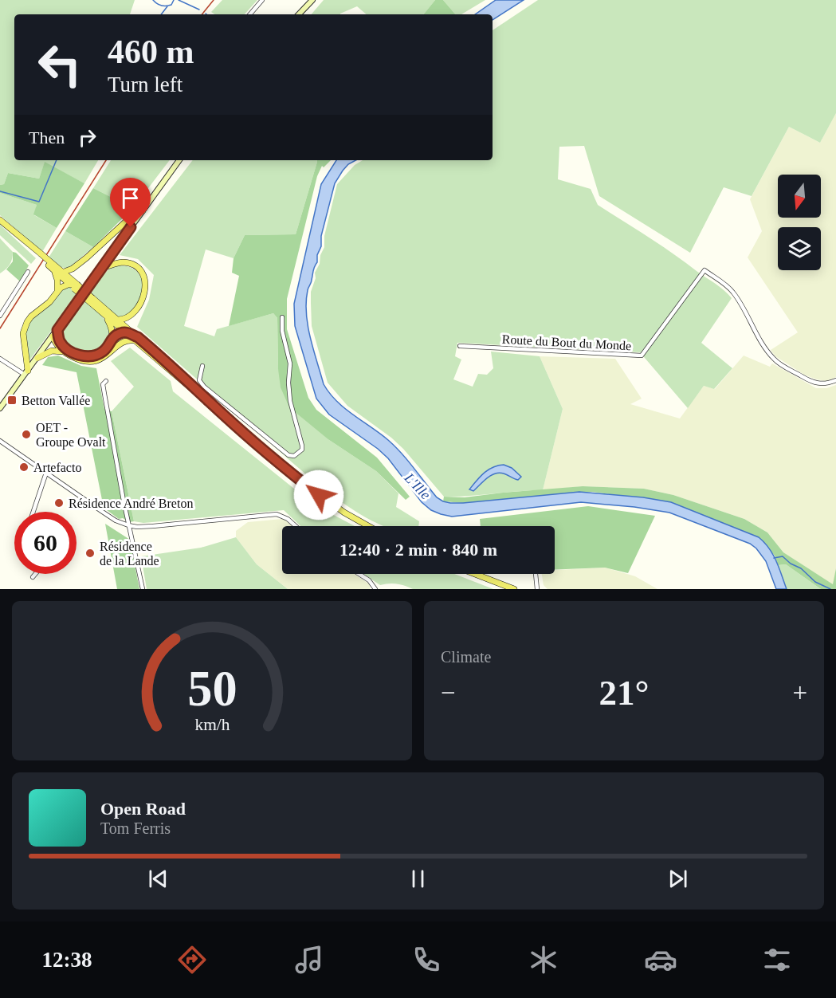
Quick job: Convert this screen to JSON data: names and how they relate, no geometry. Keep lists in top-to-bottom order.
{
  "streets": {
    "street": ["Route du Bout du Monde"]
  },
  "water": ["L'Ille"],
  "places": {
    "transit": ["Betton Vallée"],
    "other": [
      "OET - Groupe Ovalt",
      "Artefacto",
      "Résidence André Breton",
      "Résidence de la Lande"
    ]
  },
  "north": "bottom",
  "page": {
    "turn": ["460 m", "Turn left"],
    "then": "Then",
    "limit": "60",
    "trip": "12:40 · 2 min · 840 m",
    "tile": "Climate",
    "heat": ["−", "21°", "+"],
    "song": ["Open Road", "Tom Ferris"],
    "tabs": "12:38",
    "gauge": ["50", "km/h"]
  }
}
